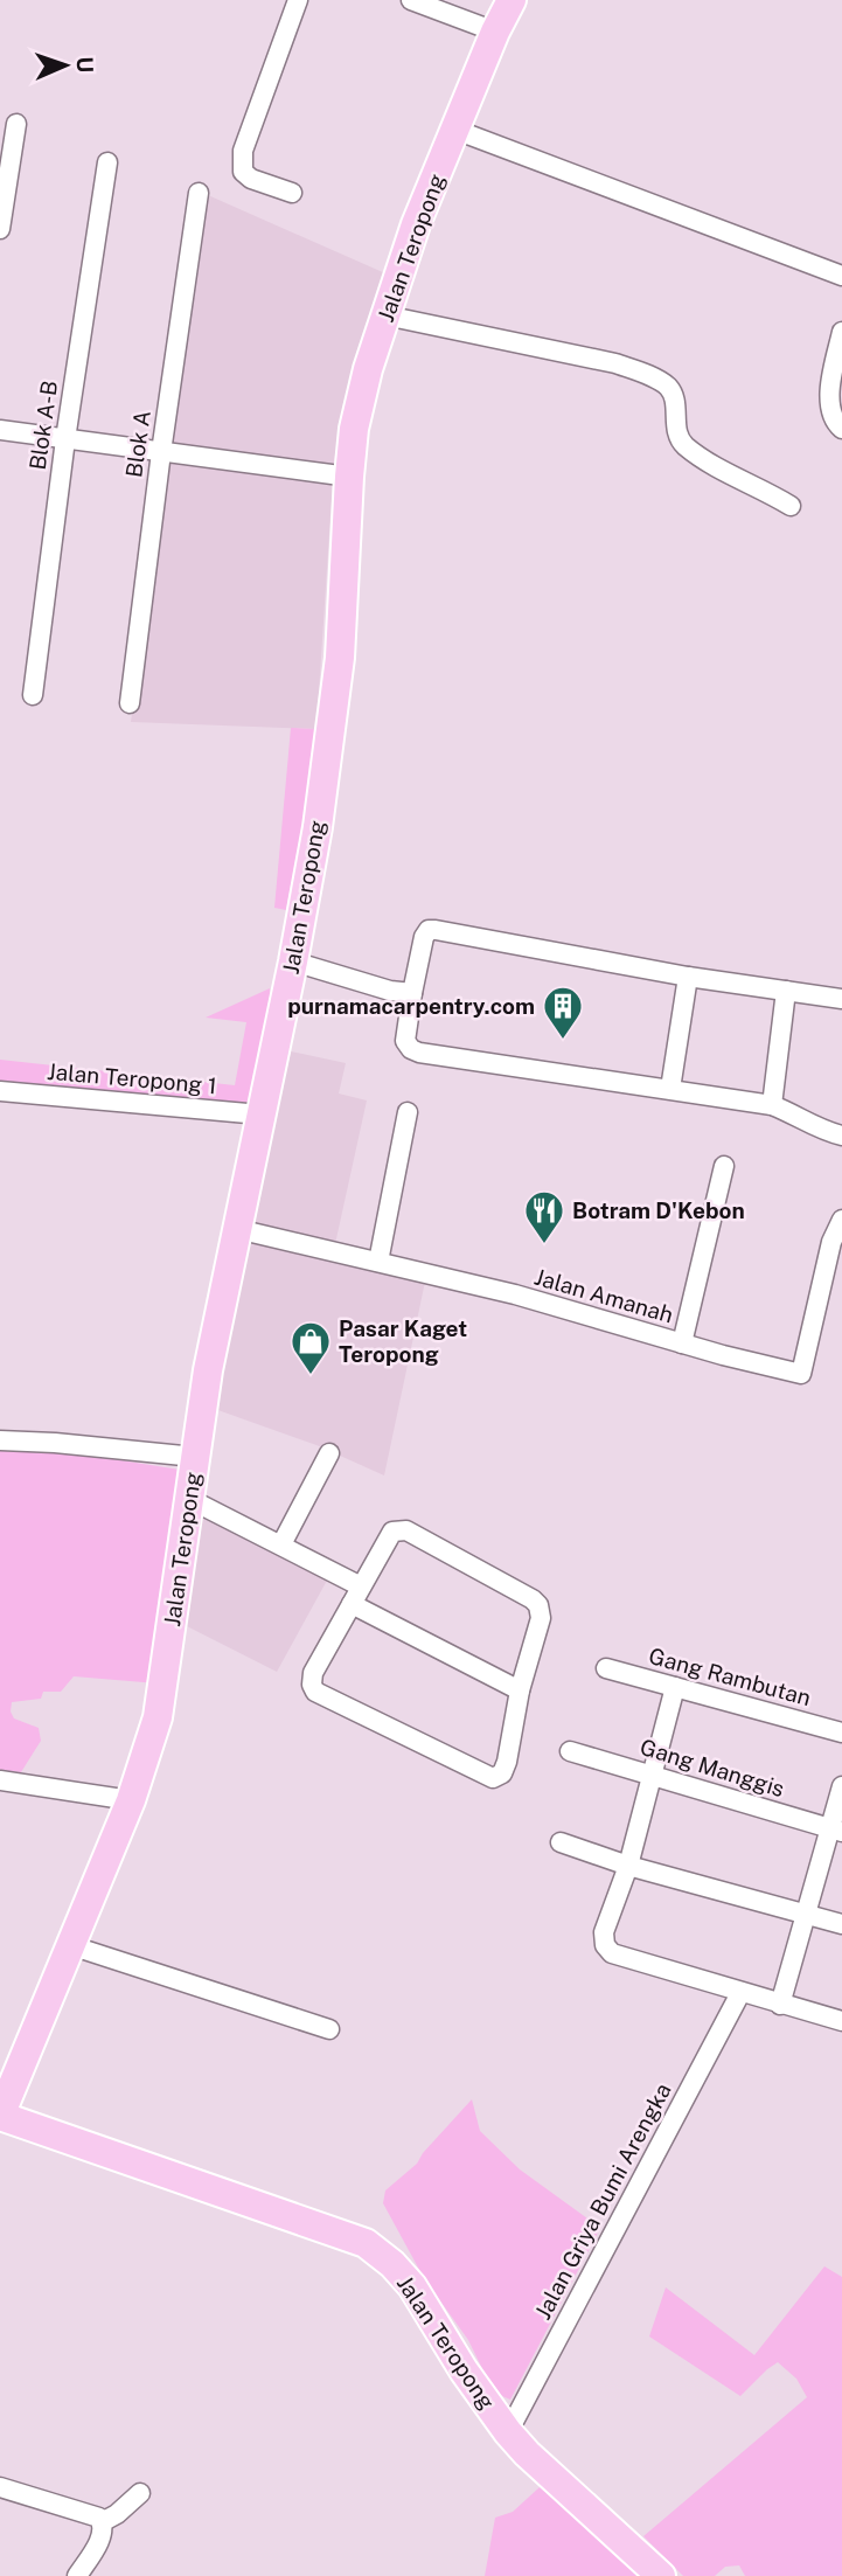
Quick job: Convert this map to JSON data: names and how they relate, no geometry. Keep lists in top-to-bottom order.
{
  "streets": {
    "main road": ["Jalan Teropong"],
    "street": [
      "Blok A-B",
      "Blok A",
      "Jalan Teropong 1",
      "Jalan Amanah",
      "Gang Rambutan",
      "Gang Manggis",
      "Jalan Griya Bumi Arengka"
    ]
  },
  "crossings": [
    ["Jalan Teropong", "Jalan Teropong 1"],
    ["Jalan Teropong", "Jalan Amanah"],
    ["Jalan Teropong", "Jalan Griya Bumi Arengka"]
  ],
  "places": {
    "building": ["purnamacarpentry.com"],
    "restaurant": ["Botram D'Kebon"],
    "shop": ["Pasar Kaget Teropong"]
  },
  "north": "right"
}
